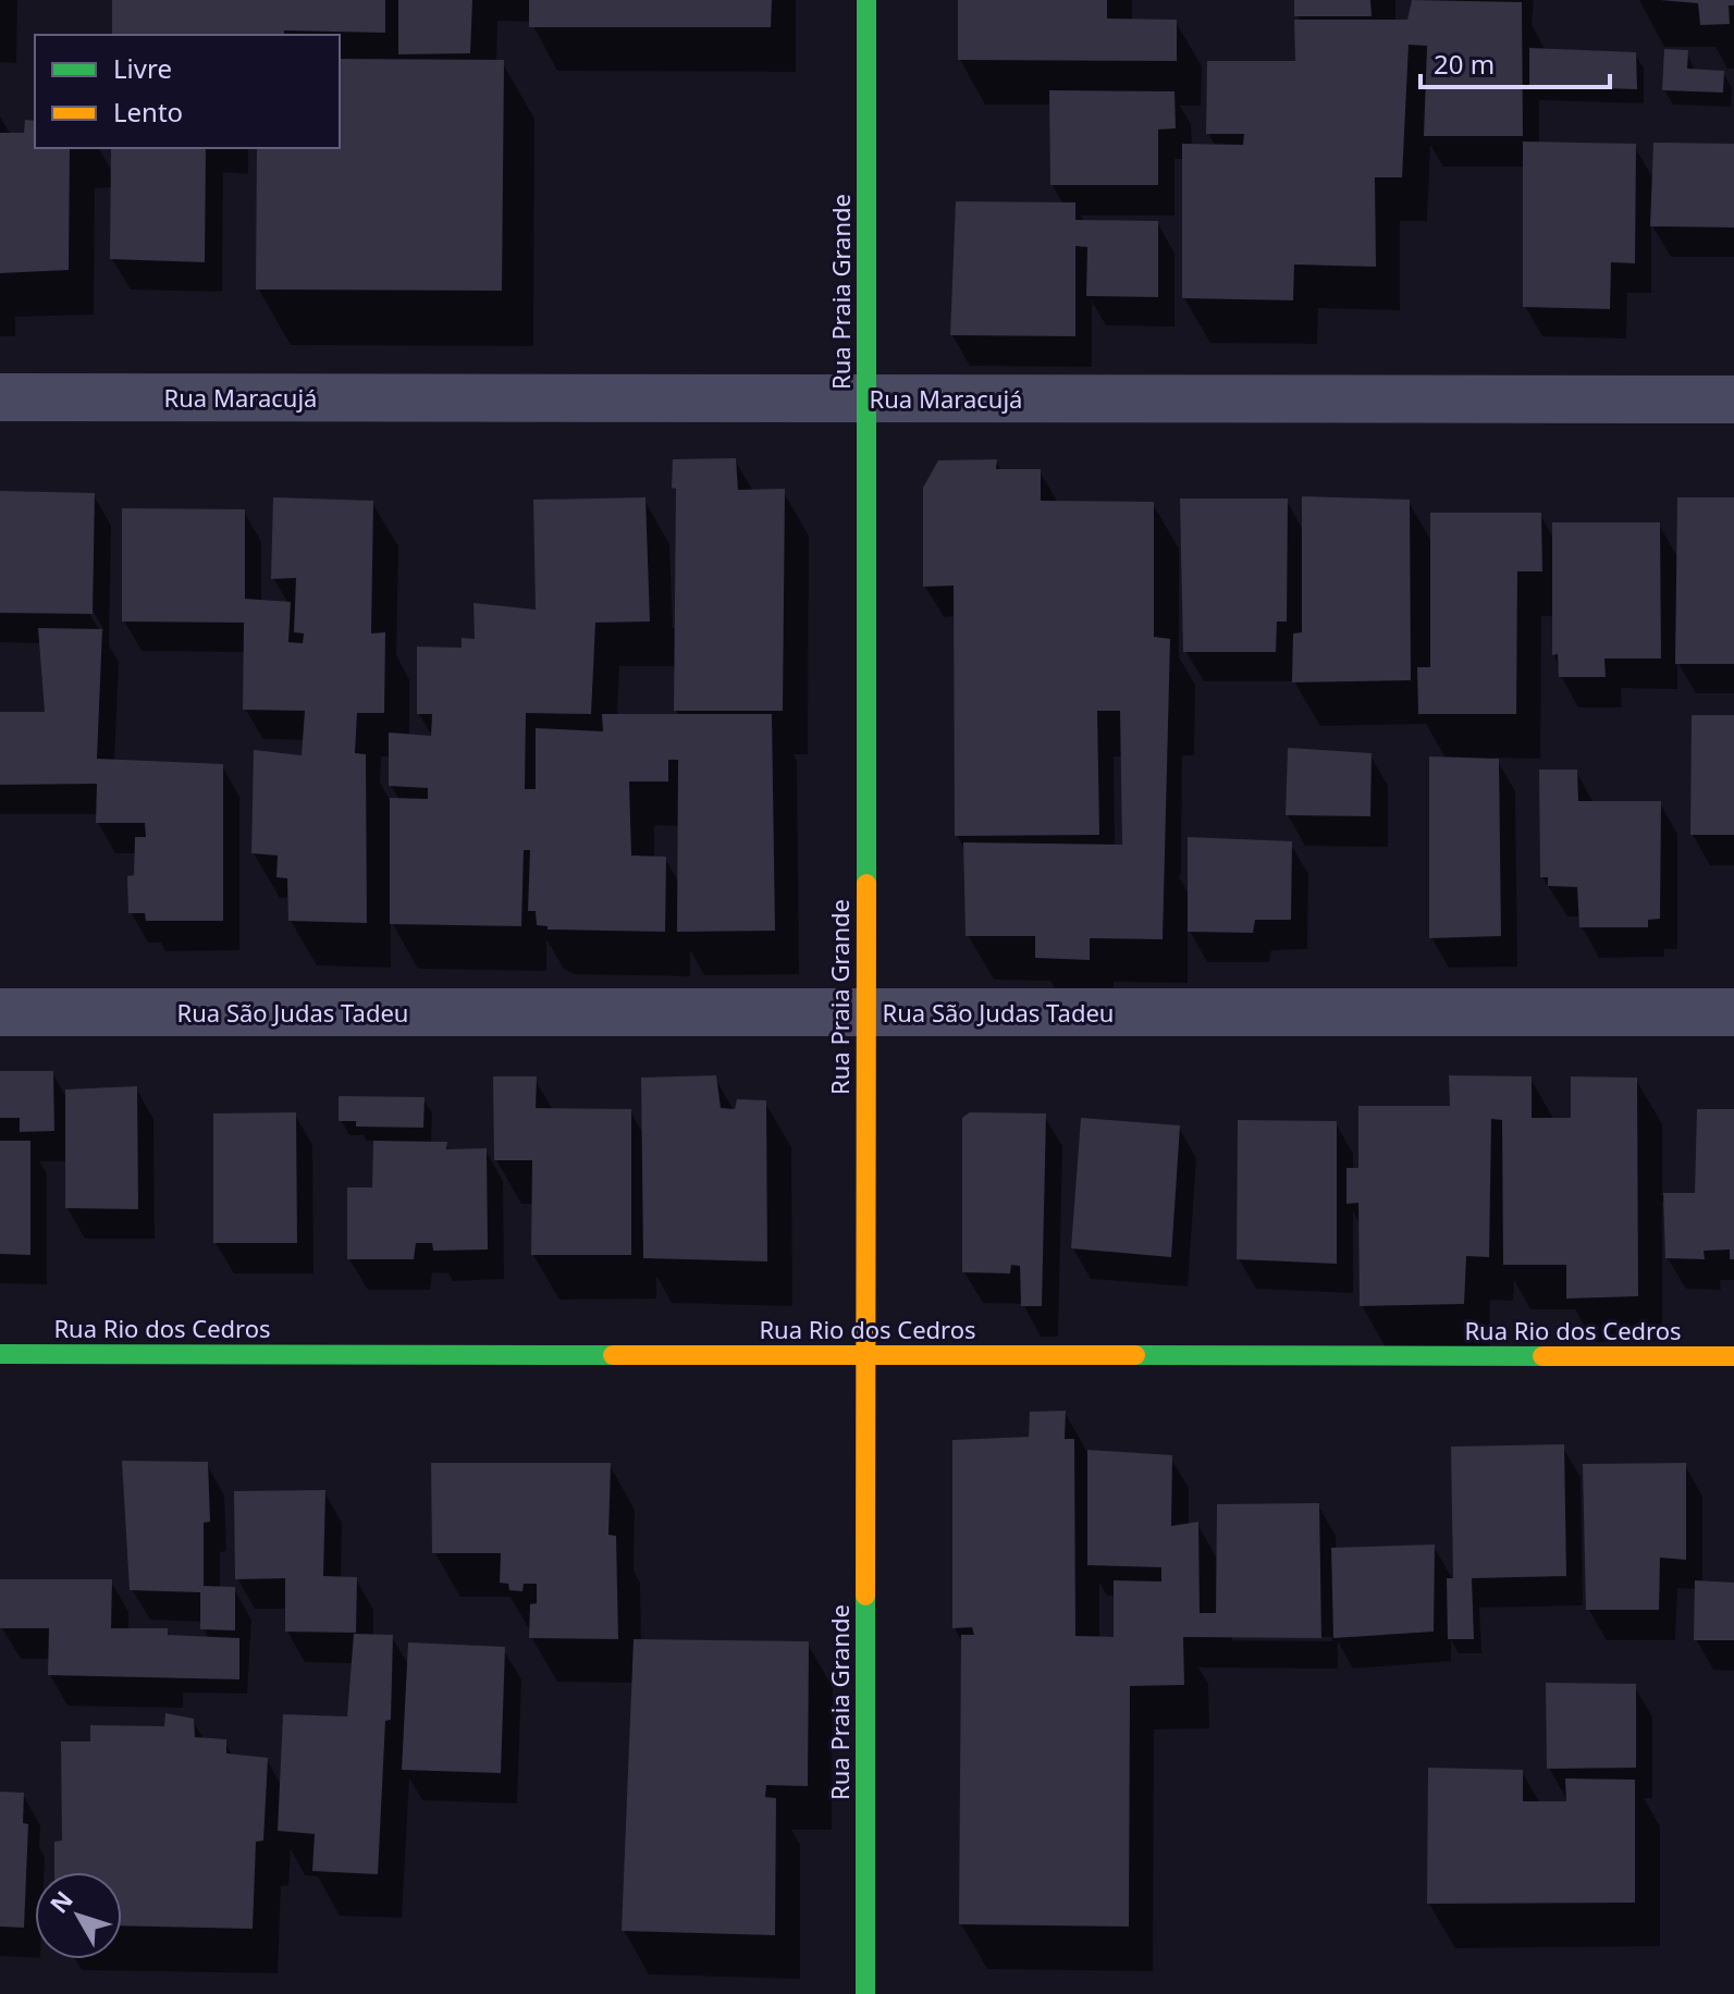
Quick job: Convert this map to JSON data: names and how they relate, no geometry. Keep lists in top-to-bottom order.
{
  "streets": {
    "street": [
      "Rua Praia Grande",
      "Rua Maracujá",
      "Rua São Judas Tadeu",
      "Rua Rio dos Cedros"
    ]
  },
  "crossings": [
    ["Rua Praia Grande", "Rua Maracujá"],
    ["Rua Praia Grande", "Rua São Judas Tadeu"],
    ["Rua Praia Grande", "Rua Rio dos Cedros"]
  ],
  "legend": ["Livre", "Lento"],
  "scale_bar": "20 m",
  "north": "top left"
}
